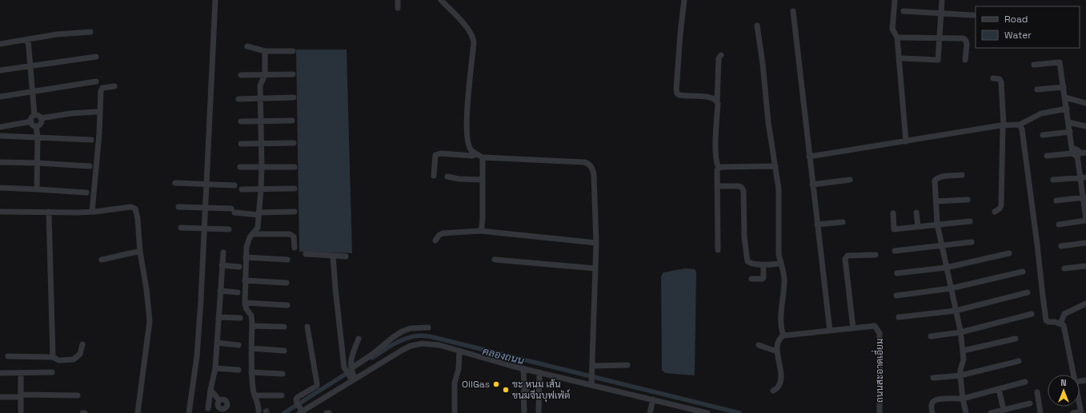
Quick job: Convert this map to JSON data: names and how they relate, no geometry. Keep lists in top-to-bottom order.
{
  "streets": {
    "street": ["ถนนสะอาดเอี่ยม"]
  },
  "water": ["คลองถนน"],
  "places": ["OilGas", "ขะ หนม เส้น ขนมจีนบุฟเฟ่ต์"],
  "legend": ["Road", "Water"],
  "north": "top"
}
